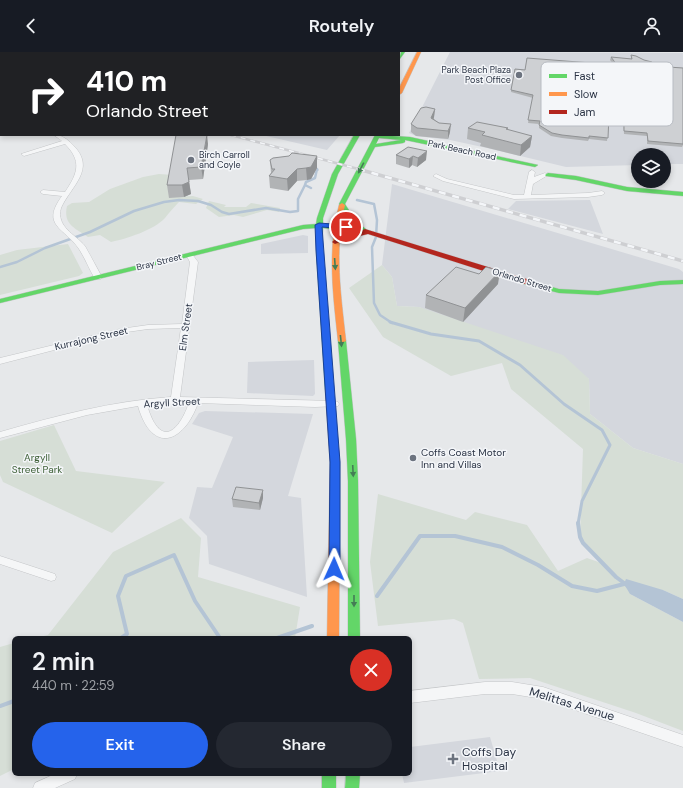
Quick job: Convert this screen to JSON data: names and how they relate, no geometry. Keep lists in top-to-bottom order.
{
  "streets": {
    "main road": ["Park Beach Road", "Bray Street", "Orlando Street"],
    "street": [
      "Elm Street",
      "Kurrajong Street",
      "Argyll Street",
      "Melittas Avenue"
    ]
  },
  "crossings": [
    ["Bray Street", "Orlando Street"],
    ["Bray Street", "Elm Street"],
    ["Elm Street", "Kurrajong Street"],
    ["Elm Street", "Argyll Street"]
  ],
  "parks": ["Argyll Street Park"],
  "places": {
    "other": ["Park Beach Plaza Post Office", "Birch Carroll and Coyle", "Coffs Coast Motor Inn and Villas"],
    "health": ["Coffs Day Hospital"]
  },
  "legend": ["Fast", "Slow", "Jam"],
  "page": {
    "header": "Routely",
    "turn": ["410 m", "Orlando Street"],
    "heading": ["2 min", "440 m · 22:59"],
    "buttons": ["Exit", "Share"]
  }
}
